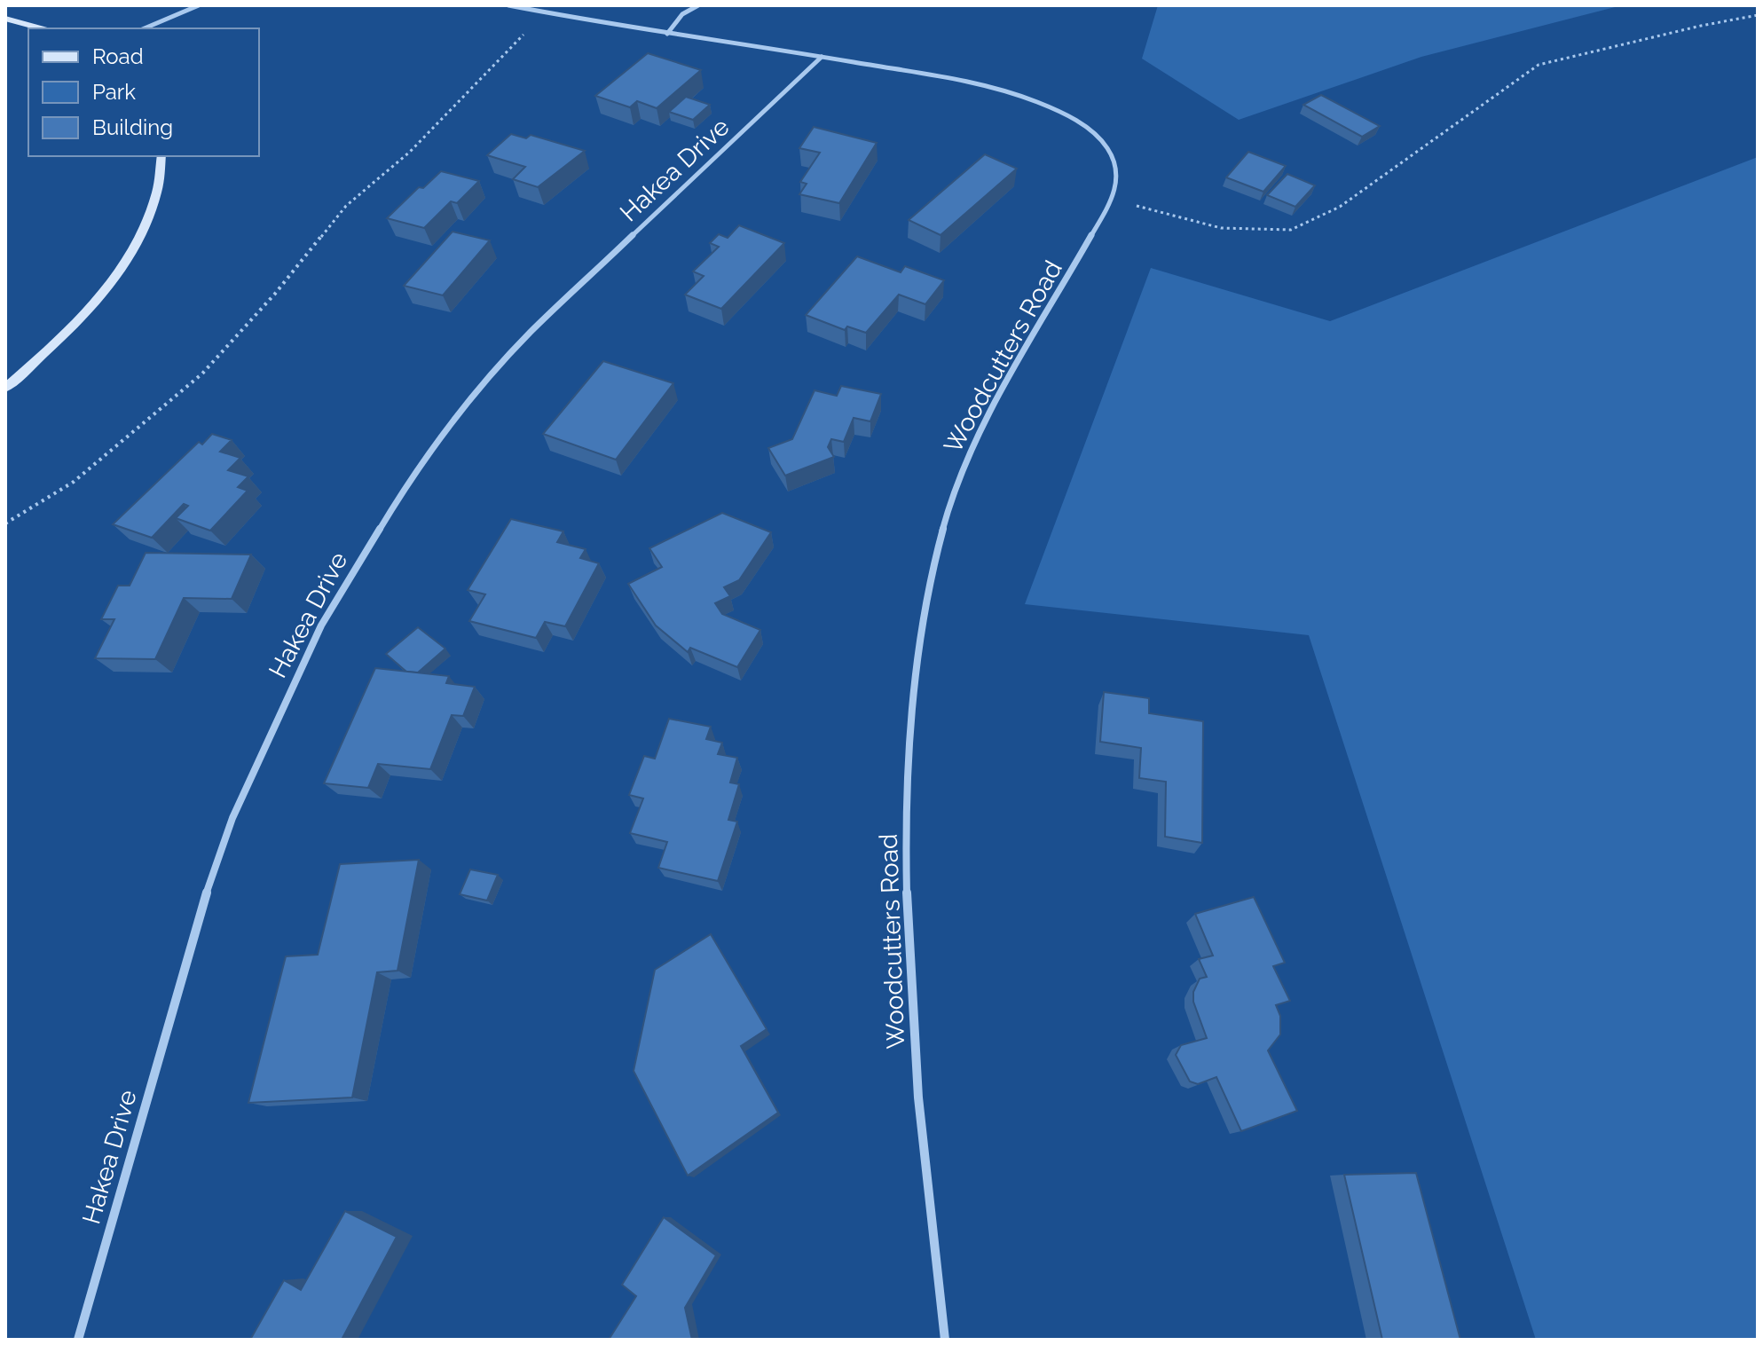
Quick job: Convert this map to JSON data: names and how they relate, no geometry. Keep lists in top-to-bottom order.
{
  "streets": {
    "street": ["Hakea Drive", "Woodcutters Road"]
  },
  "crossings": [
    ["Hakea Drive", "Woodcutters Road"]
  ],
  "legend": ["Road", "Park", "Building"]
}
